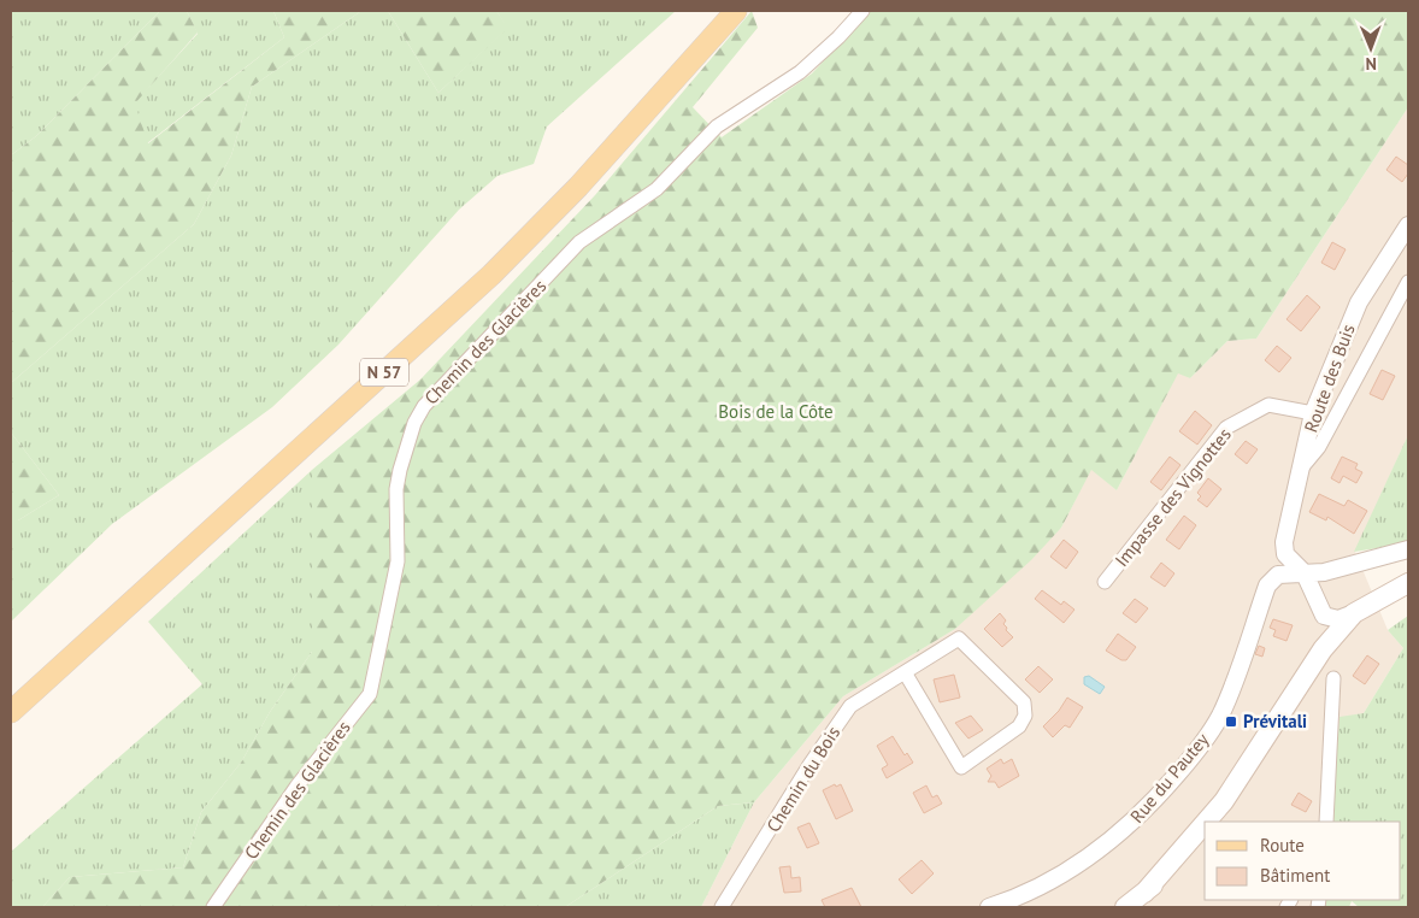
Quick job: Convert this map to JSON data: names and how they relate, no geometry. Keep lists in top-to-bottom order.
{
  "streets": {
    "main road": ["N 57"],
    "street": [
      "Chemin des Glacières",
      "Route des Buis",
      "Impasse des Vignottes",
      "Rue du Pautey",
      "Chemin du Bois"
    ]
  },
  "crossings": [
    ["Route des Buis", "Impasse des Vignottes"],
    ["Route des Buis", "Rue du Pautey"]
  ],
  "parks": ["Bois de la Côte"],
  "places": {
    "transit": ["Prévitali"]
  },
  "legend": ["Route", "Bâtiment"],
  "north": "bottom"
}
